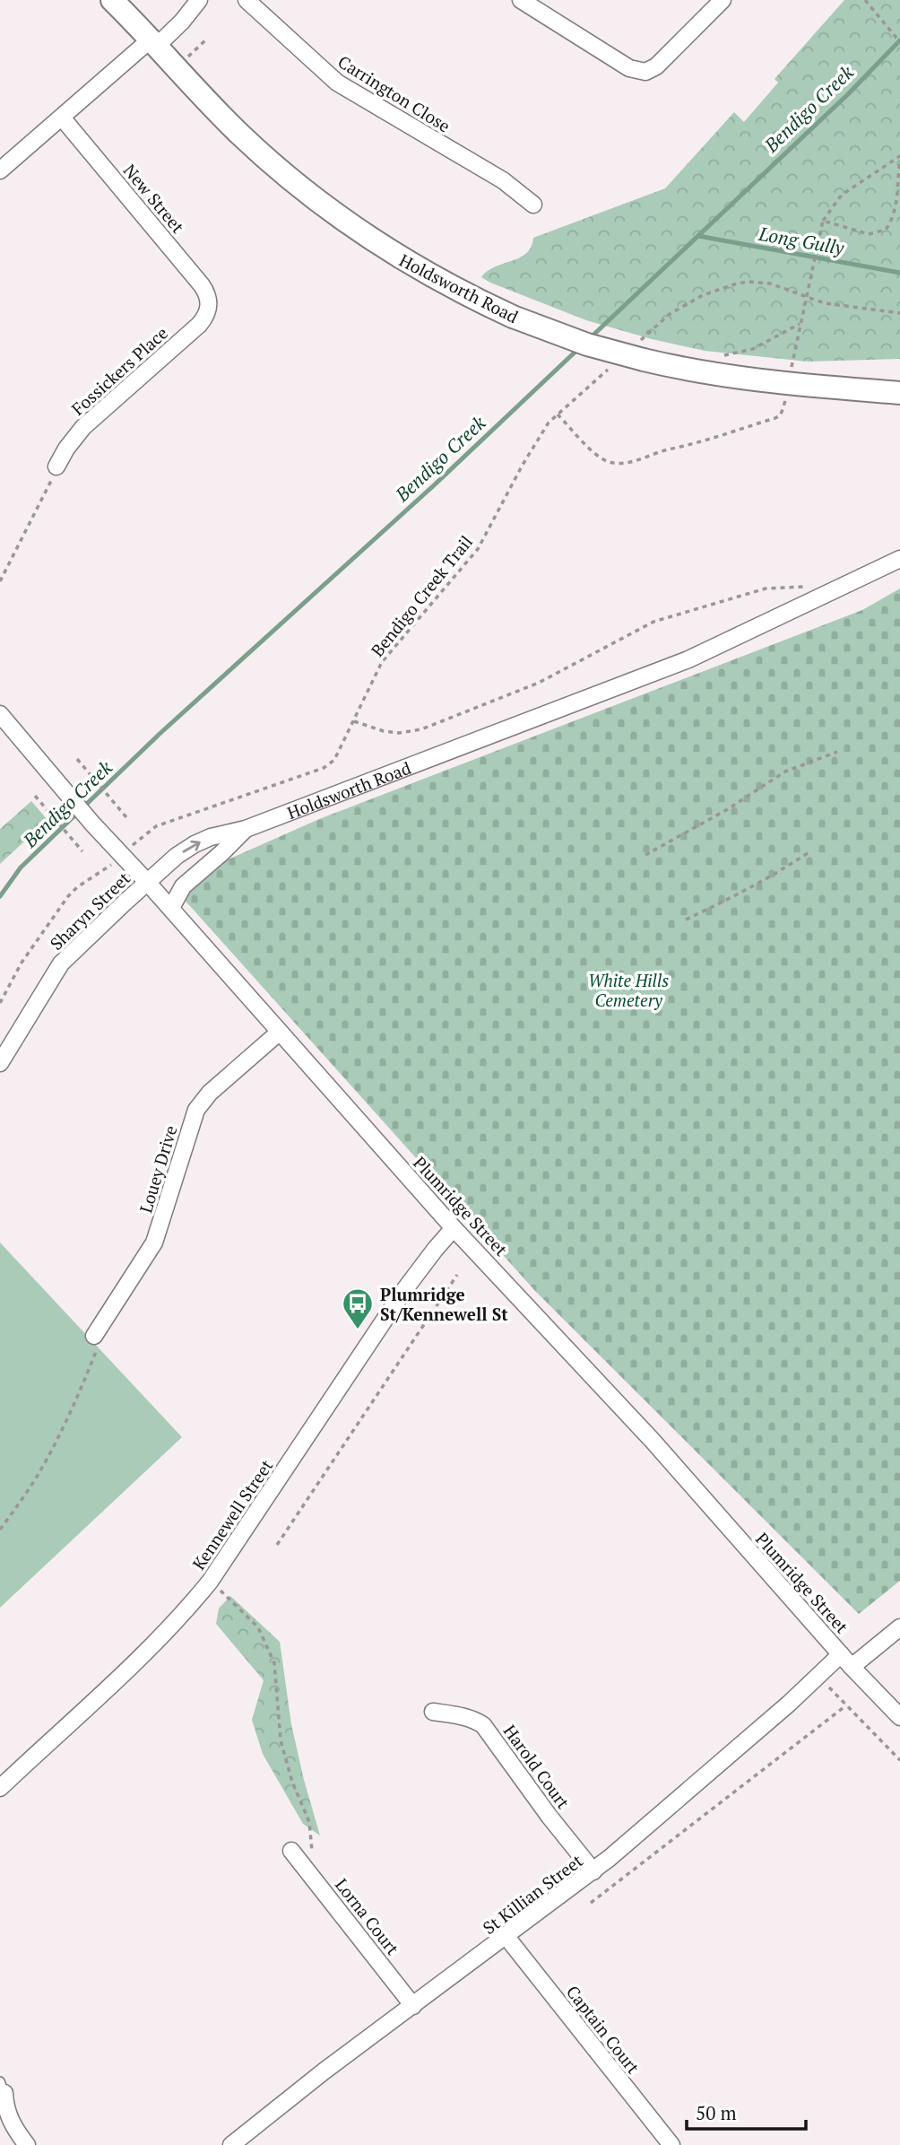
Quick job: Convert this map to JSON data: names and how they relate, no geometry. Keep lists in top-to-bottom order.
{
  "streets": {
    "main road": ["Holdsworth Road"],
    "street": [
      "Carrington Close",
      "New Street",
      "Fossickers Place",
      "Sharyn Street",
      "Louey Drive",
      "Plumridge Street",
      "Kennewell Street",
      "Harold Court",
      "St Killian Street",
      "Lorna Court",
      "Captain Court"
    ],
    "path": ["Bendigo Creek Trail"]
  },
  "crossings": [
    ["New Street", "Fossickers Place"],
    ["Holdsworth Road", "Sharyn Street"],
    ["Holdsworth Road", "Plumridge Street"],
    ["Sharyn Street", "Plumridge Street"],
    ["Louey Drive", "Plumridge Street"],
    ["Plumridge Street", "Kennewell Street"],
    ["Plumridge Street", "St Killian Street"],
    ["Harold Court", "St Killian Street"],
    ["St Killian Street", "Lorna Court"],
    ["St Killian Street", "Captain Court"]
  ],
  "water": ["Bendigo Creek", "Long Gully"],
  "parks": ["White Hills Cemetery"],
  "places": {
    "bus stop": ["Plumridge St/Kennewell St"]
  },
  "scale_bar": "50 m"
}
